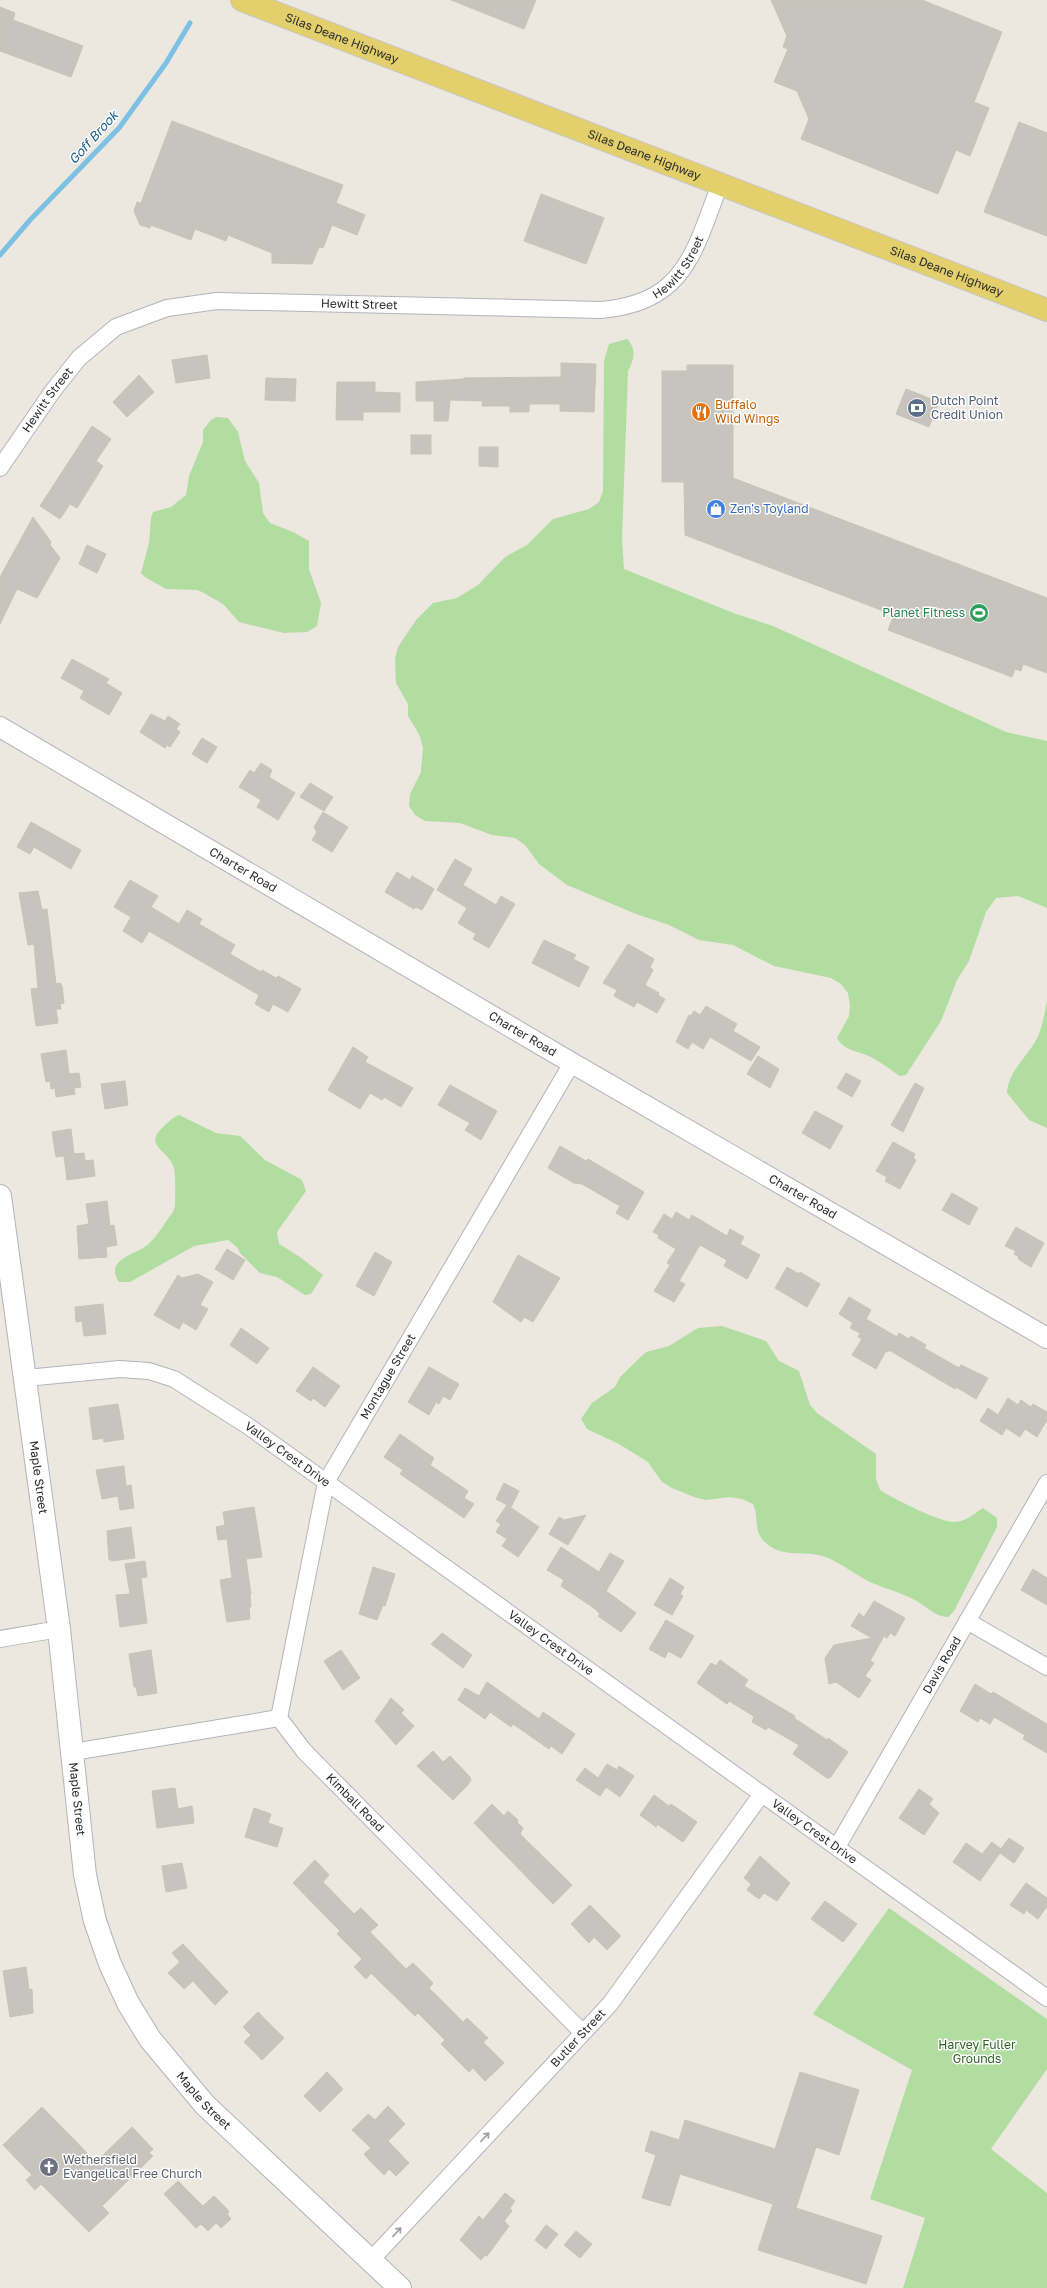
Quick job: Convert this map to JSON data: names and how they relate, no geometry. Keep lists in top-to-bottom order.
{
  "streets": {
    "main road": ["Silas Deane Highway", "Maple Street"],
    "street": [
      "Hewitt Street",
      "Charter Road",
      "Montague Street",
      "Valley Crest Drive",
      "Davis Road",
      "Kimball Road",
      "Butler Street"
    ]
  },
  "crossings": [
    ["Silas Deane Highway", "Hewitt Street"],
    ["Charter Road", "Montague Street"],
    ["Montague Street", "Valley Crest Drive"],
    ["Montague Street", "Kimball Road"],
    ["Valley Crest Drive", "Maple Street"],
    ["Valley Crest Drive", "Davis Road"],
    ["Valley Crest Drive", "Butler Street"],
    ["Maple Street", "Butler Street"],
    ["Kimball Road", "Butler Street"]
  ],
  "one_way": ["Butler Street"],
  "water": ["Goff Brook"],
  "parks": ["Harvey Fuller Grounds"],
  "places": {
    "bank": ["Dutch Point Credit Union"],
    "restaurant": ["Buffalo Wild Wings"],
    "shop": ["Zen's Toyland"],
    "sports": ["Planet Fitness"],
    "church": ["Wethersfield Evangelical Free Church"]
  }
}
